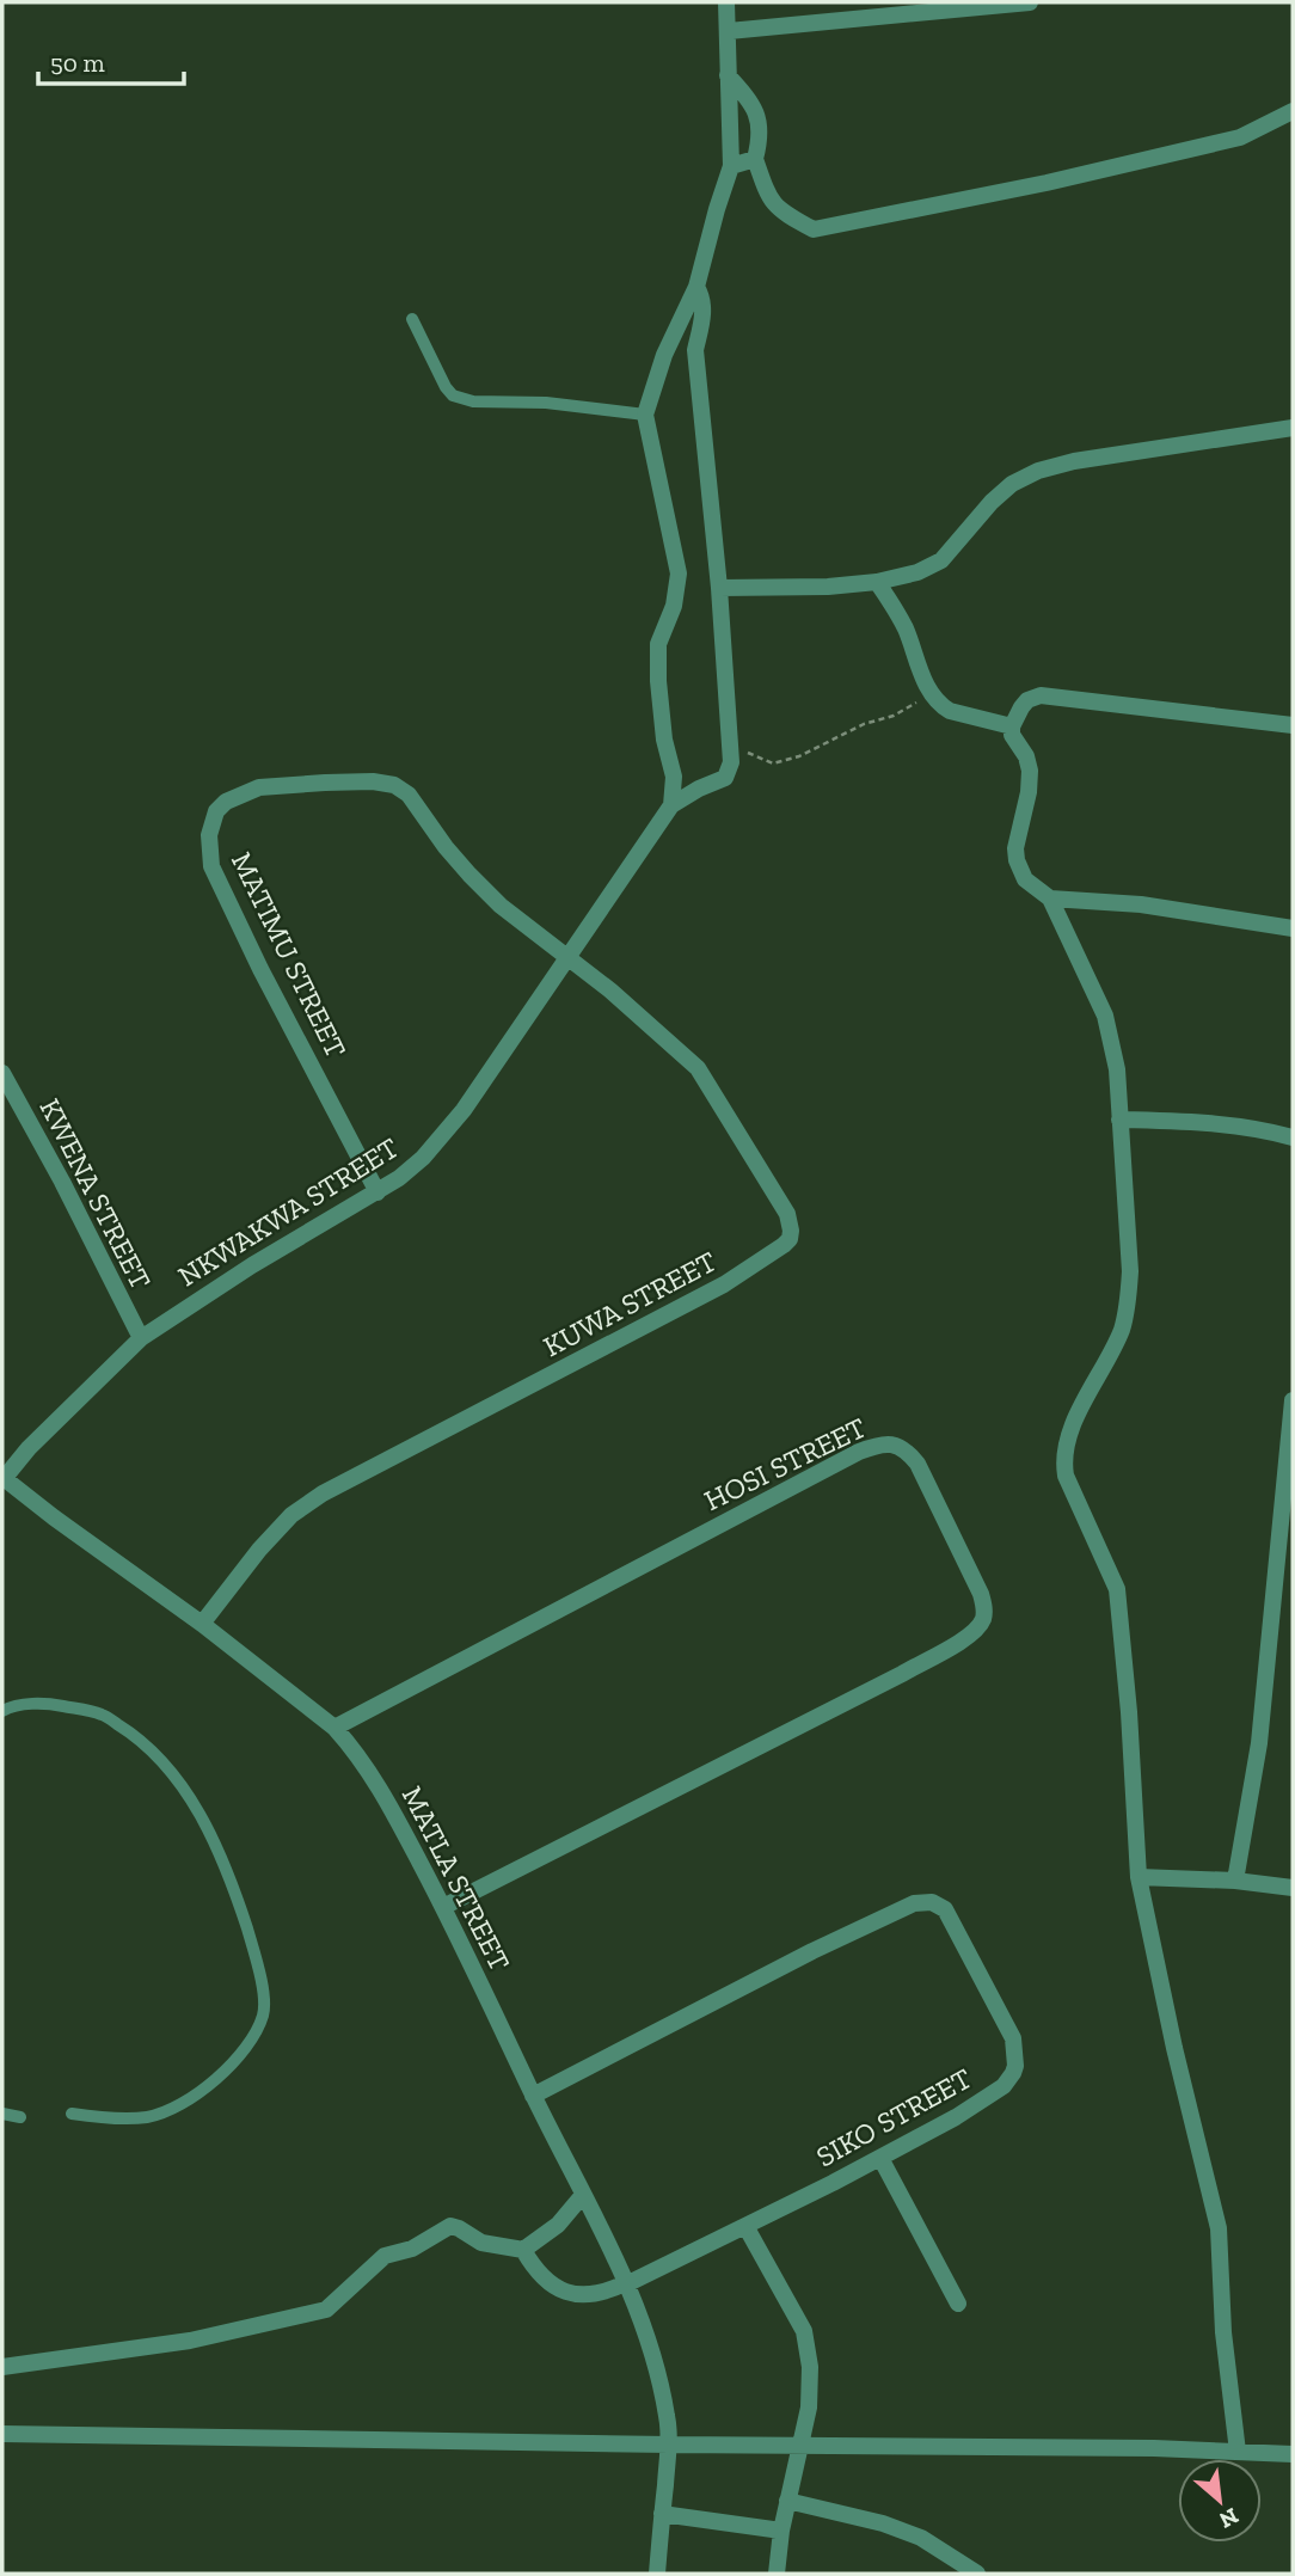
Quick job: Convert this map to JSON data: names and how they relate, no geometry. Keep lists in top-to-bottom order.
{
  "streets": {
    "street": [
      "MATIMU STREET",
      "KWENA STREET",
      "NKWAKWA STREET",
      "KUWA STREET",
      "HOSI STREET",
      "MATLA STREET",
      "SIKO STREET"
    ]
  },
  "crossings": [
    ["MATIMU STREET", "NKWAKWA STREET"],
    ["MATIMU STREET", "KUWA STREET"],
    ["KWENA STREET", "NKWAKWA STREET"],
    ["NKWAKWA STREET", "KUWA STREET"],
    ["NKWAKWA STREET", "MATLA STREET"],
    ["KUWA STREET", "MATLA STREET"],
    ["HOSI STREET", "MATLA STREET"],
    ["MATLA STREET", "SIKO STREET"]
  ],
  "scale_bar": "50 m",
  "north": "bottom right"
}
